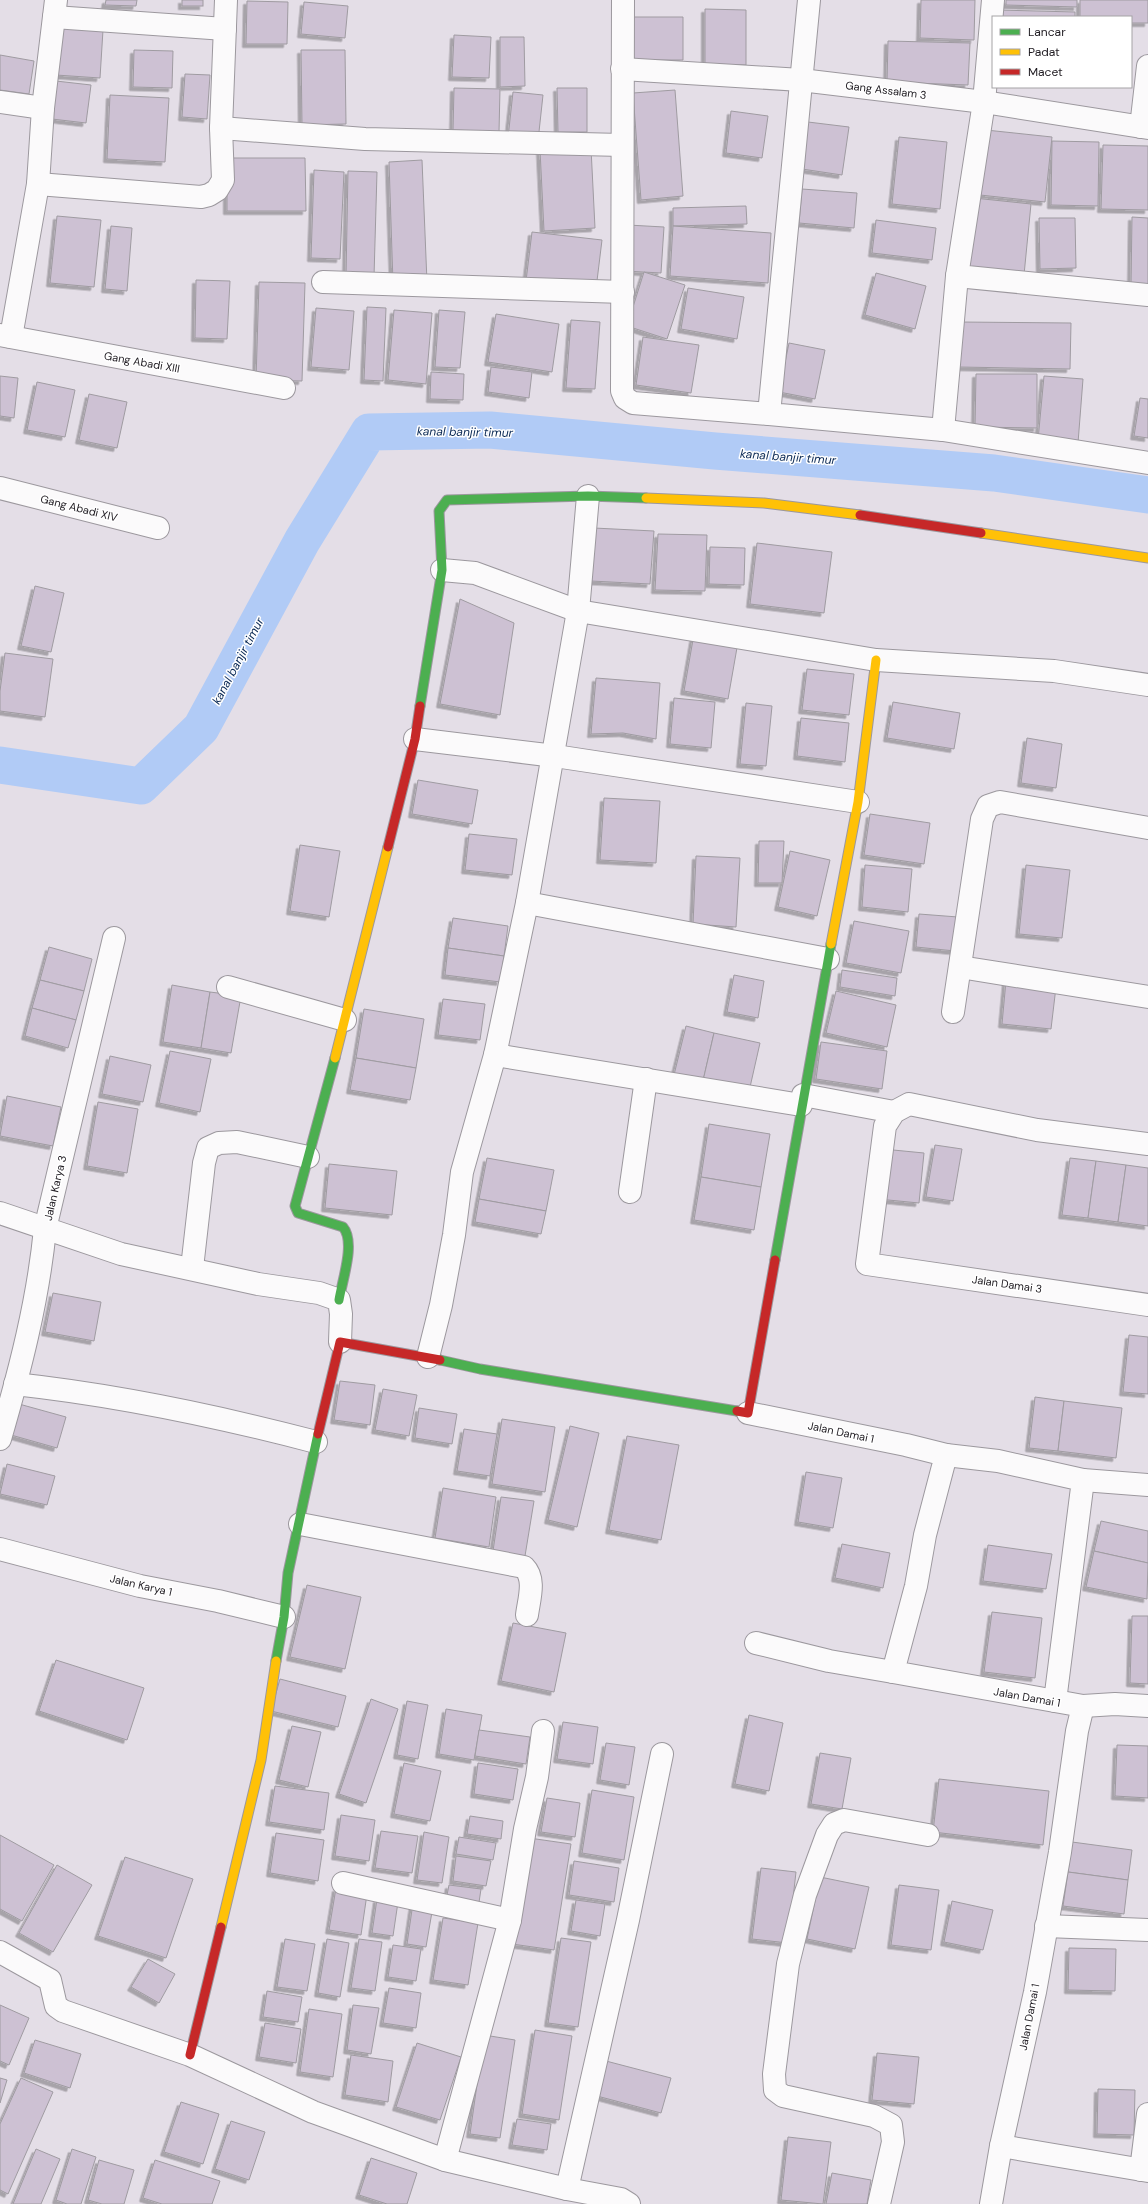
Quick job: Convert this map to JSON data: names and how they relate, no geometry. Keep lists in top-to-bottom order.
{
  "streets": {
    "street": [
      "Gang Assalam 3",
      "Gang Abadi XIII",
      "Gang Abadi XIV",
      "Jalan Karya 3",
      "Jalan Damai 3",
      "Jalan Damai 1",
      "Jalan Karya 1"
    ]
  },
  "water": ["kanal banjir timur"],
  "legend": ["Lancar", "Padat", "Macet"]
}
